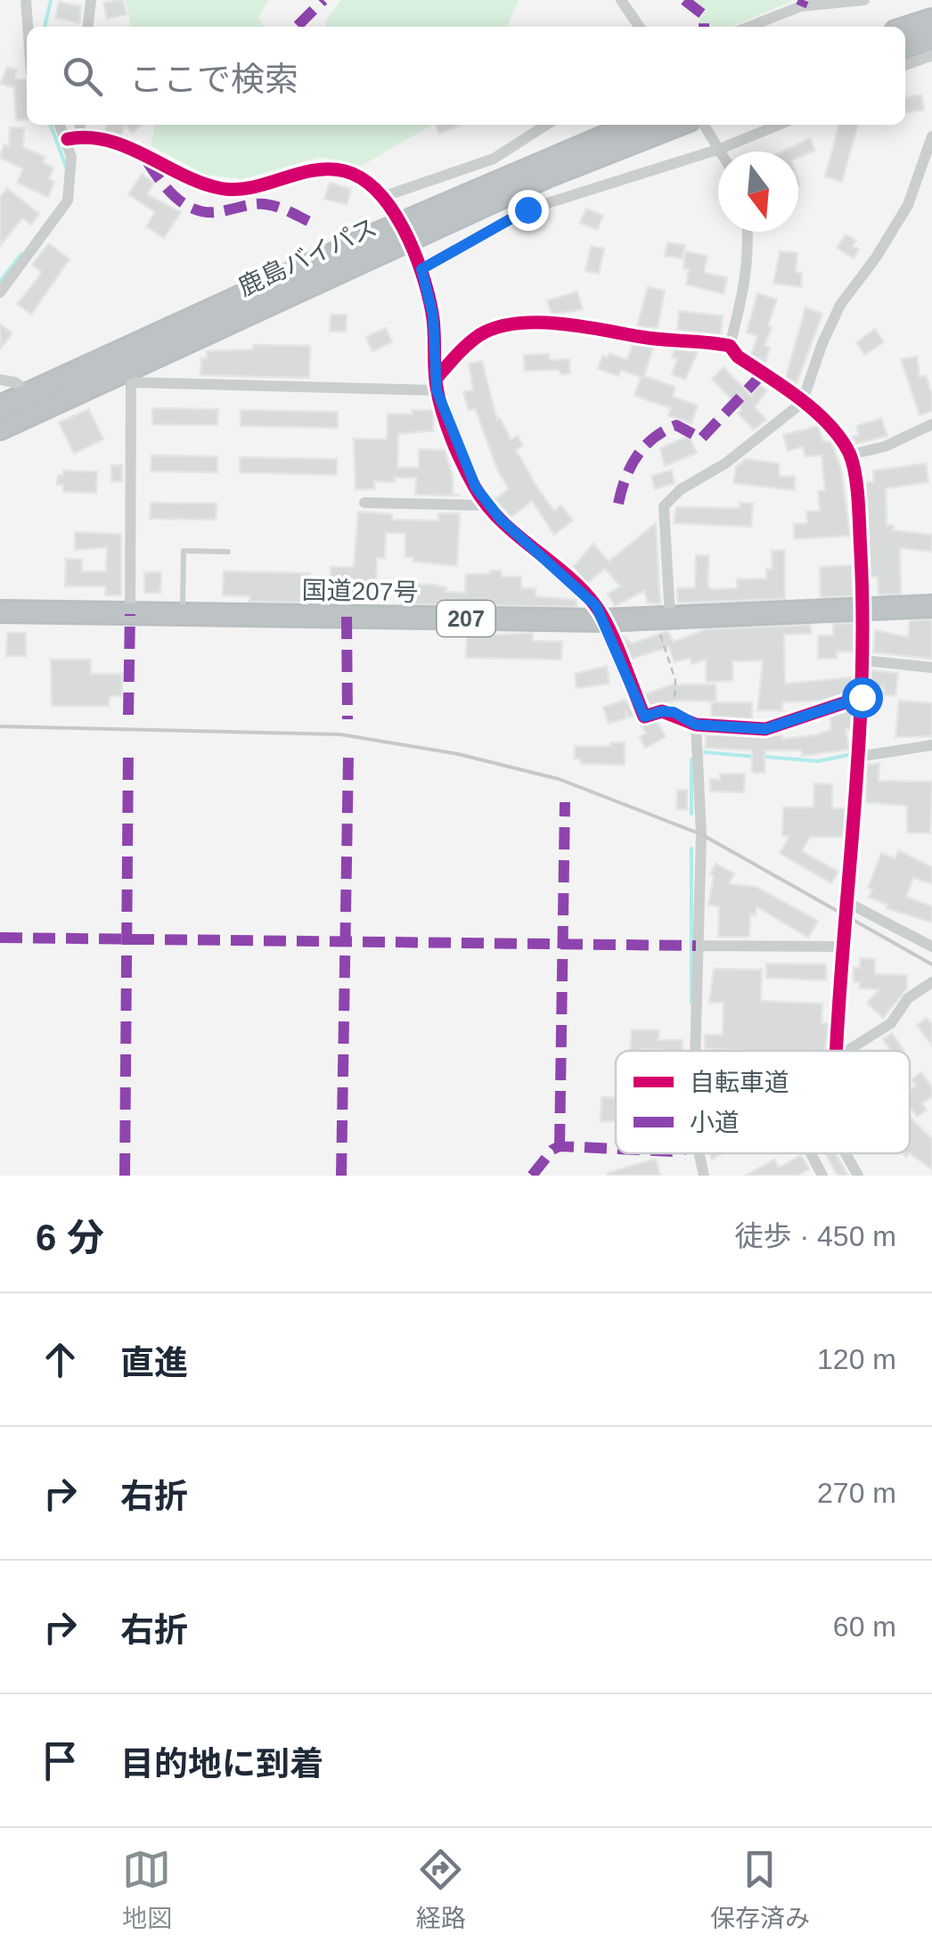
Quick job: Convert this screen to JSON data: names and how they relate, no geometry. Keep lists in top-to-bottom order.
{
  "streets": {
    "highway": ["鹿島バイパス", "国道207号", "207"]
  },
  "legend": ["自転車道", "小道"],
  "north": "bottom",
  "page": {
    "search": "ここで検索",
    "heading": ["6 分", "徒歩 · 450 m"],
    "list": [
      ["直進", "120 m"],
      ["右折", "270 m"],
      ["右折", "60 m"],
      "目的地に到着"
    ],
    "nav": ["地図", "経路", "保存済み"]
  }
}
